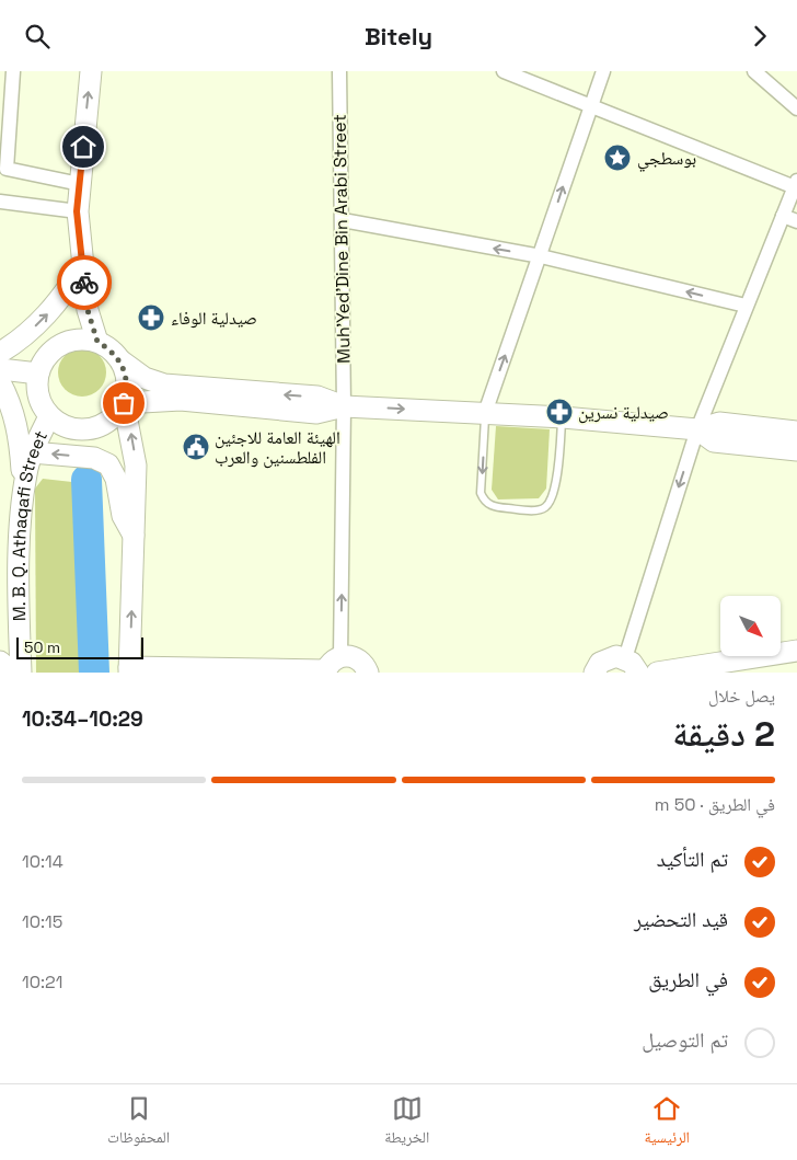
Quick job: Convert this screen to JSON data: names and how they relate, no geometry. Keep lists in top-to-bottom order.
{
  "streets": {
    "main road": ["M. B. Q. Athaqafi Street"],
    "street": ["Muh'Yed'Dine Bin Arabi Street"]
  },
  "one_way": ["Muh'Yed'Dine Bin Arabi Street"],
  "places": {
    "place": ["بوسطجي"],
    "pharmacy": ["صيدلية الوفاء", "صيدلية نسرين"],
    "public building": ["الهيئة العامة للاجئين الفلطسنين والعرب"]
  },
  "scale_bar": "50 m",
  "north": "bottom right",
  "page": {
    "header": "Bitely",
    "scale": "50 m",
    "heading": ["2 دقيقة", "يصل خلال", "10:29–10:34"],
    "bar": "في الطريق · 50 m",
    "list": [
      ["تم التأكيد", "10:14"],
      ["قيد التحضير", "10:15"],
      ["في الطريق", "10:21"],
      "تم التوصيل"
    ],
    "tabs": ["الرئيسية", "الخريطة", "المحفوظات"]
  }
}
